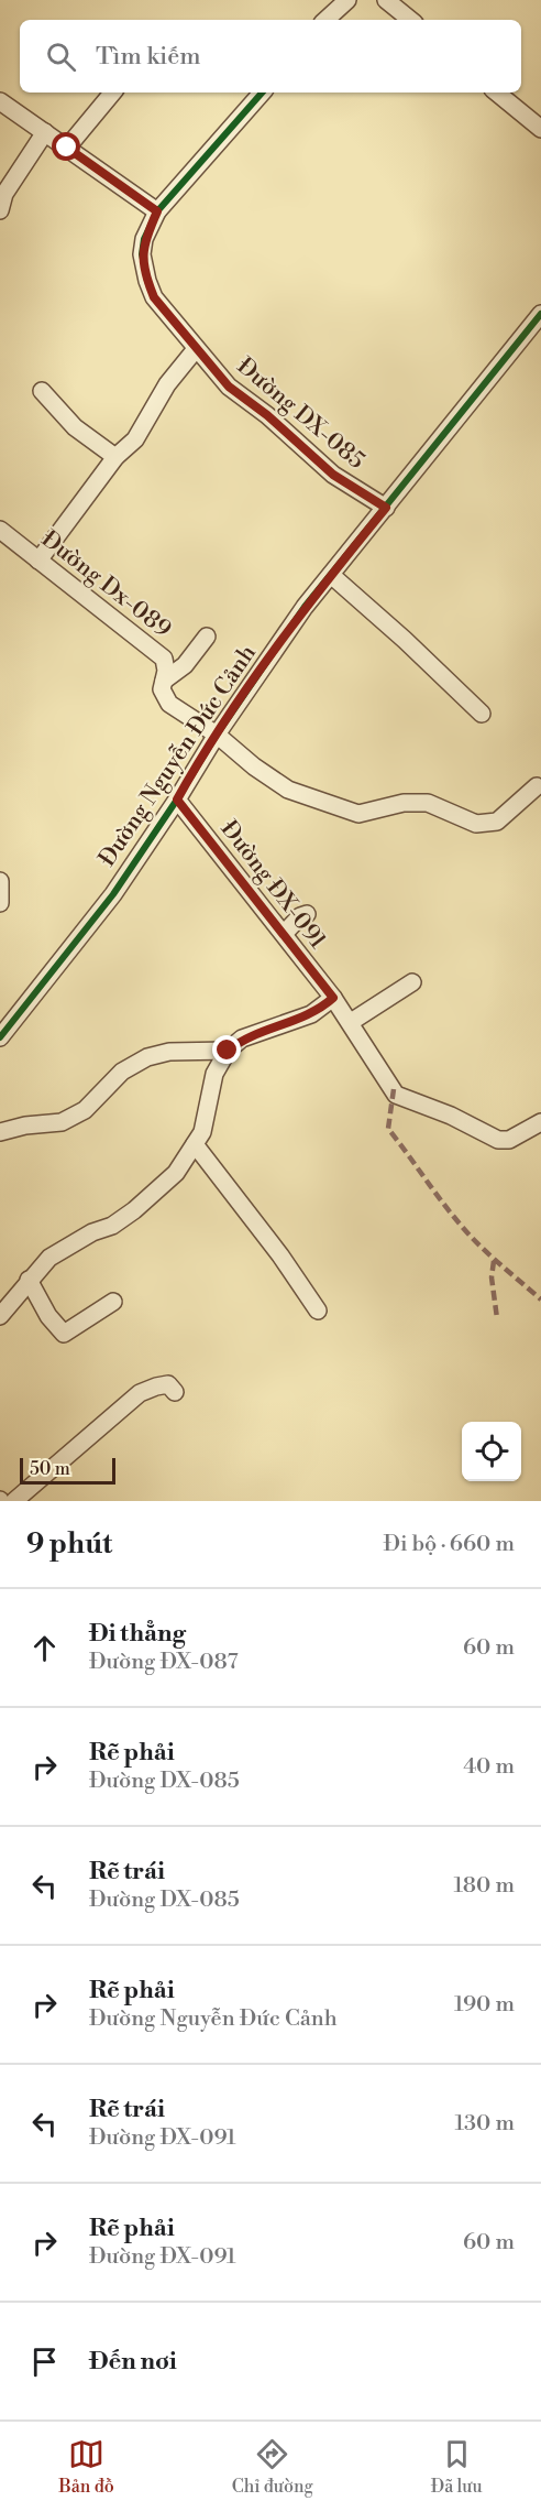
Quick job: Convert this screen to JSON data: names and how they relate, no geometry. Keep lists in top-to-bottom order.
{
  "streets": {
    "street": [
      "Đường DX-085",
      "Đường Dx-089",
      "Đường Nguyễn Đức Cảnh",
      "Đường ĐX-091"
    ]
  },
  "crossings": [
    ["Đường DX-085", "Đường Nguyễn Đức Cảnh"],
    ["Đường Dx-089", "Đường Nguyễn Đức Cảnh"],
    ["Đường Nguyễn Đức Cảnh", "Đường ĐX-091"]
  ],
  "scale_bar": "50 m",
  "page": {
    "search": "Tìm kiếm",
    "scale": "50 m",
    "heading": ["9 phút", "Đi bộ · 660 m"],
    "list": [
      ["Đi thẳng", "Đường ĐX-087", "60 m"],
      ["Rẽ phải", "Đường DX-085", "40 m"],
      ["Rẽ trái", "Đường DX-085", "180 m"],
      ["Rẽ phải", "Đường Nguyễn Đức Cảnh", "190 m"],
      ["Rẽ trái", "Đường ĐX-091", "130 m"],
      ["Rẽ phải", "Đường ĐX-091", "60 m"],
      "Đến nơi"
    ],
    "nav": ["Bản đồ", "Chỉ đường", "Đã lưu"]
  }
}
